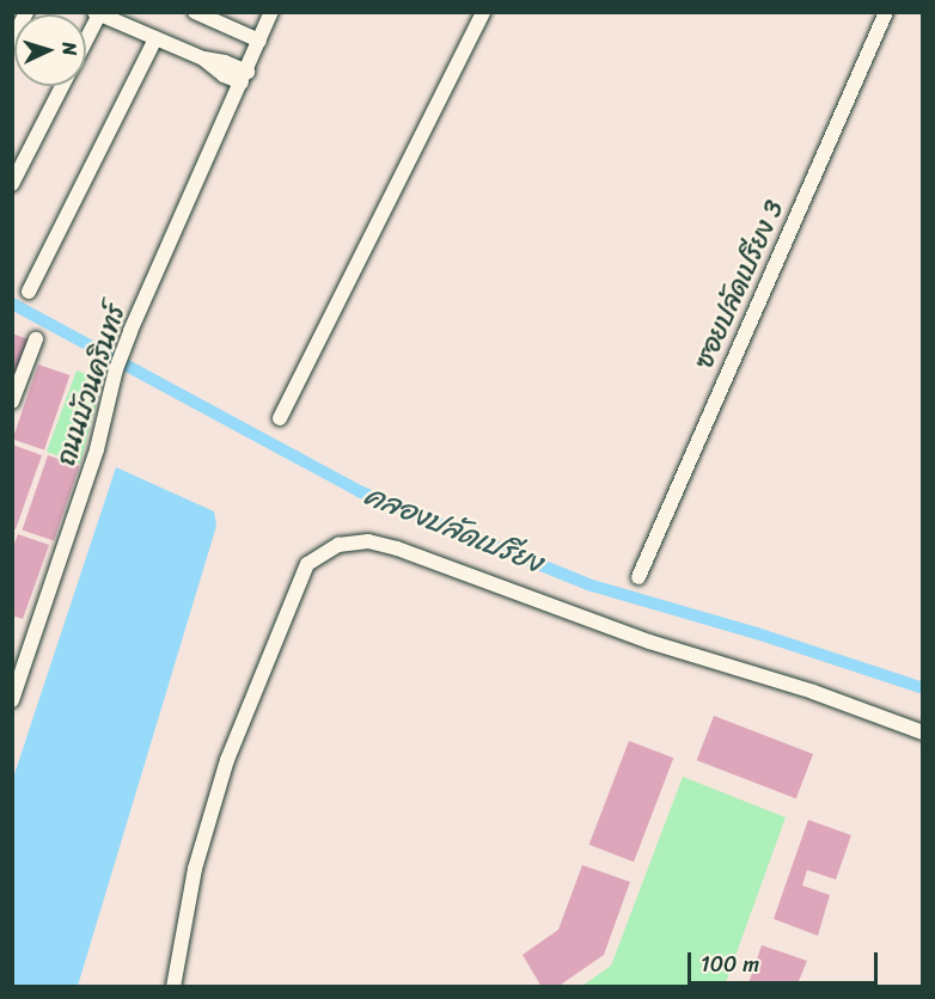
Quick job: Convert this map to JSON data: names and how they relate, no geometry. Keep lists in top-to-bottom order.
{
  "streets": {
    "street": ["ซอยปลัดเปรียง 3", "ถนนบัวนครินทร์"]
  },
  "water": ["คลองปลัดเปรียง"],
  "scale_bar": "100 m",
  "north": "right"
}
